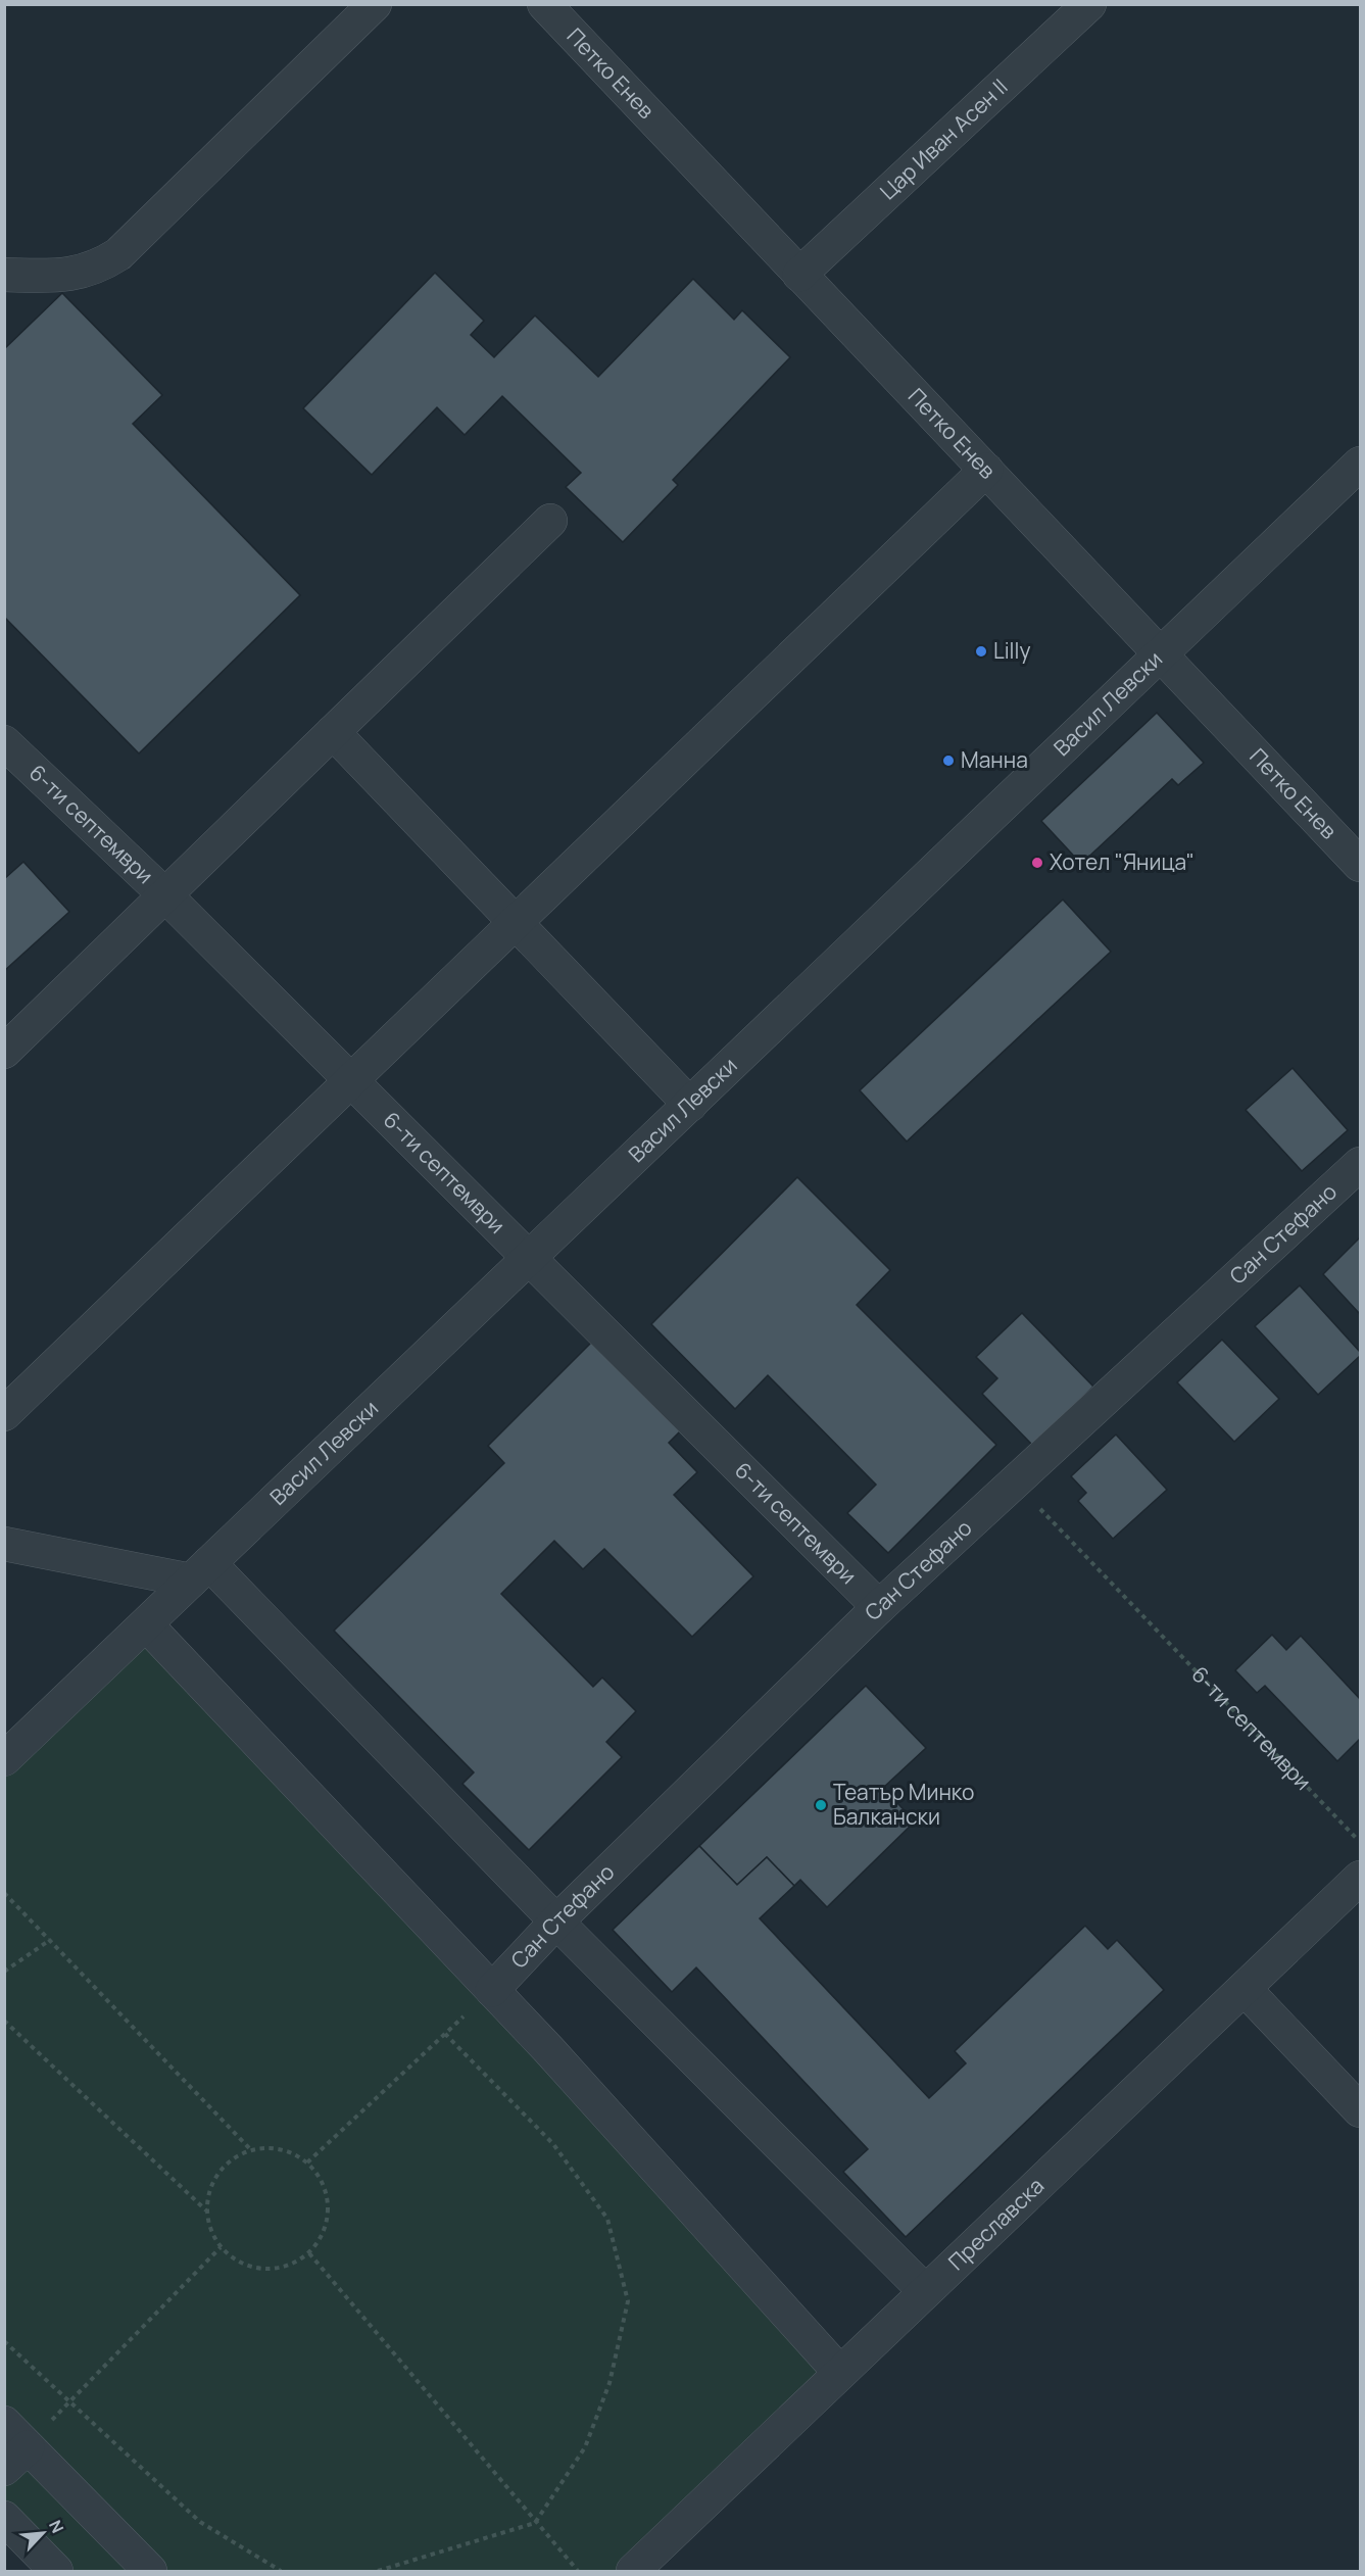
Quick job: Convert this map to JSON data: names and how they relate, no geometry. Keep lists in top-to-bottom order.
{
  "streets": {
    "street": [
      "Петко Енев",
      "Цар Иван Асен II",
      "Васил Левски",
      "6-ти септември",
      "Сан Стефано",
      "Преславска"
    ]
  },
  "crossings": [
    ["Петко Енев", "Цар Иван Асен II"],
    ["Петко Енев", "Васил Левски"],
    ["Васил Левски", "6-ти септември"],
    ["6-ти септември", "Сан Стефано"]
  ],
  "places": [
    "Lilly",
    "Манна",
    "Хотел \"Яница\"",
    "Театър Минко Балкански"
  ],
  "north": "top right"
}
